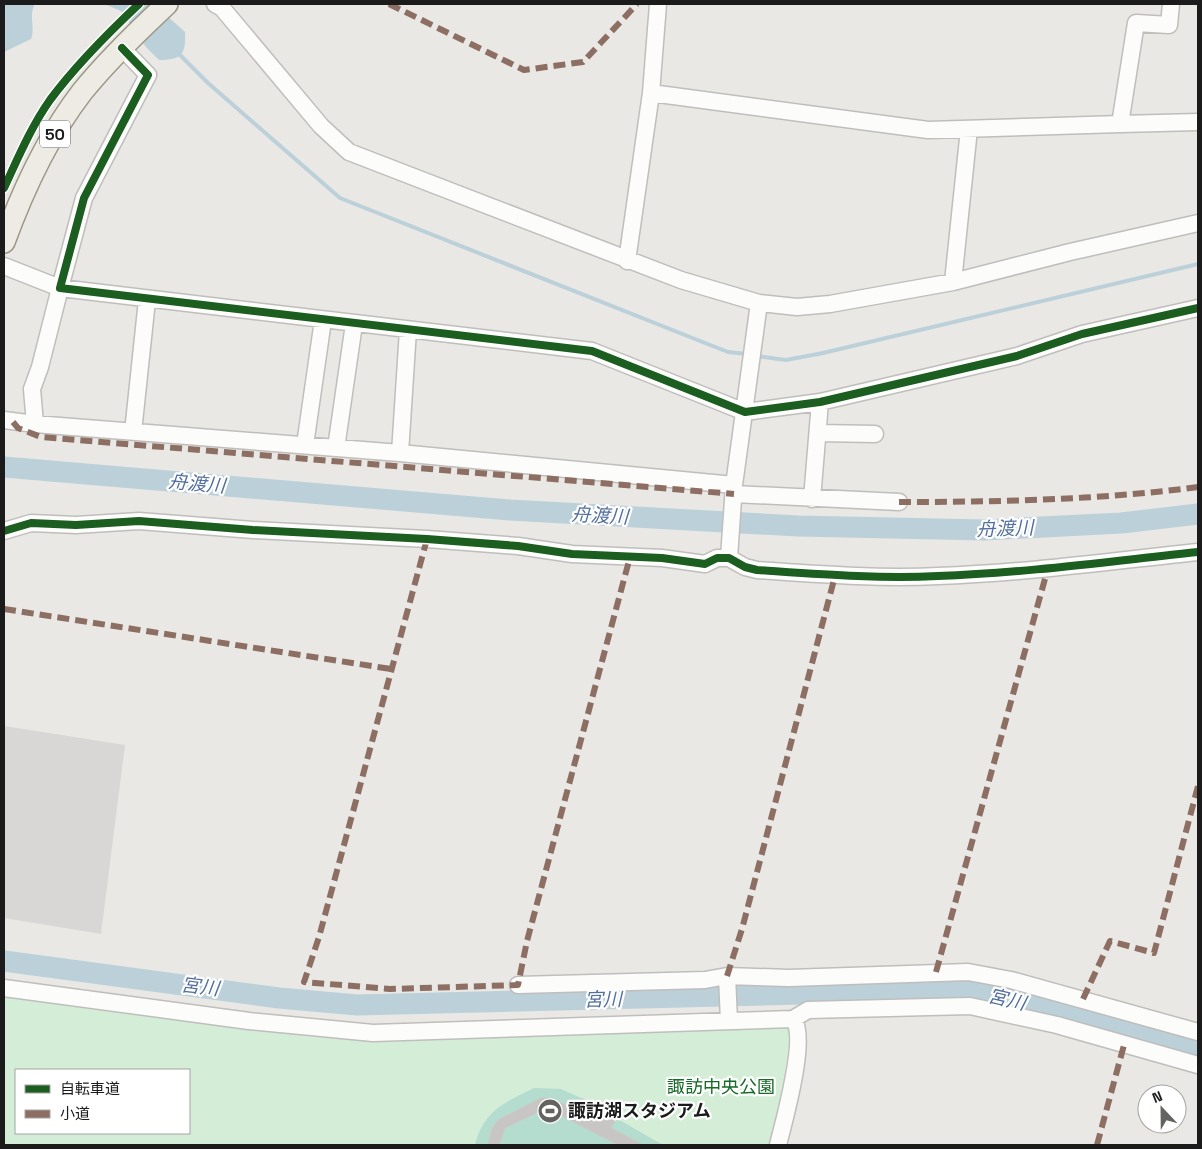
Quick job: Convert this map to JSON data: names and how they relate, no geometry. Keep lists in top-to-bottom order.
{
  "streets": {
    "main road": ["50"]
  },
  "water": ["舟渡川", "宮川"],
  "parks": ["諏訪中央公園"],
  "places": {
    "sports": ["諏訪湖スタジアム"]
  },
  "legend": ["自転車道", "小道"],
  "north": "top"
}
